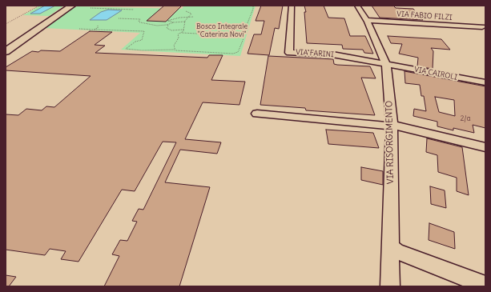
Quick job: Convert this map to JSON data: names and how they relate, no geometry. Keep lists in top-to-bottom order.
{
  "streets": {
    "street": [
      "VIA FABIO FILZI",
      "VIA FARINI",
      "VIA CAIROLI",
      "VIA RISORGIMENTO"
    ]
  },
  "crossings": [
    ["VIA FABIO FILZI", "VIA RISORGIMENTO"],
    ["VIA FARINI", "VIA CAIROLI"],
    ["VIA FARINI", "VIA RISORGIMENTO"],
    ["VIA CAIROLI", "VIA RISORGIMENTO"]
  ],
  "parks": ["Bosco Integrale \"Caterina Novi\""],
  "house_numbers": ["2/a"]
}
